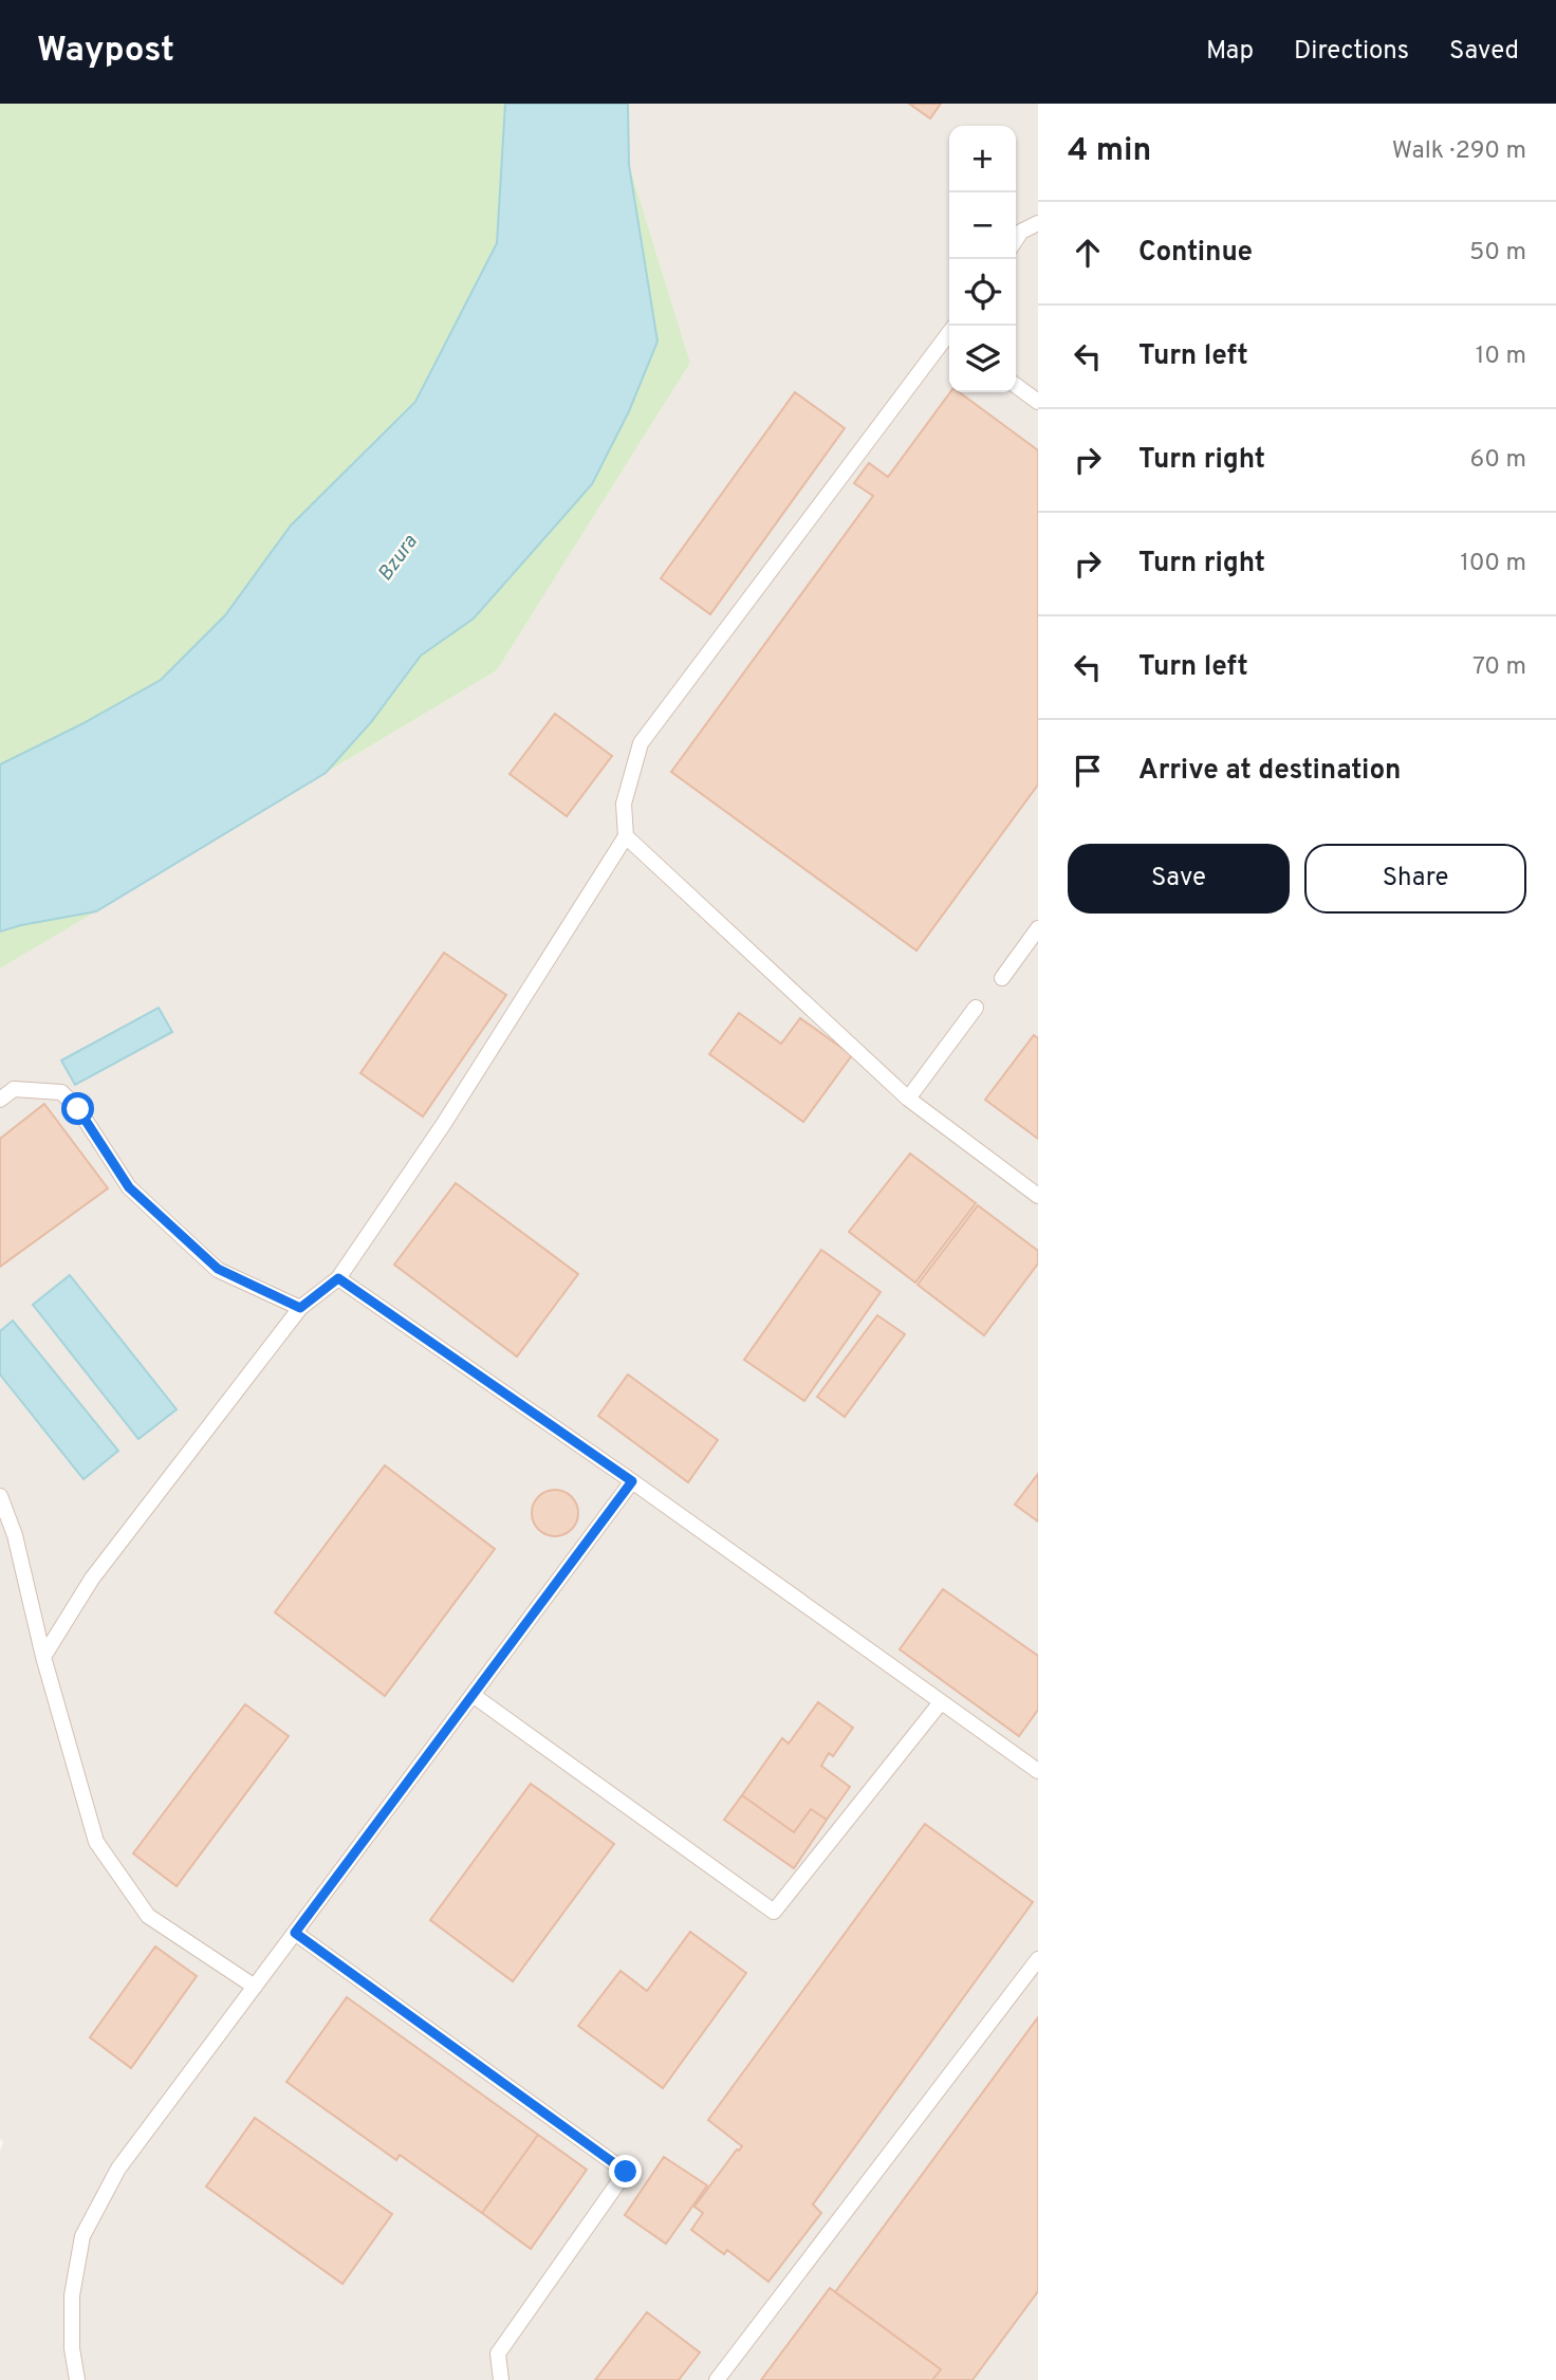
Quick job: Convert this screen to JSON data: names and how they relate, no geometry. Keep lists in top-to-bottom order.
{
  "water": ["Bzura"],
  "page": {
    "header": "Waypost",
    "nav": ["Map", "Directions", "Saved"],
    "heading": ["4 min", "Walk · 290 m"],
    "map_buttons": ["+", "−"],
    "list": [
      ["Continue", "50 m"],
      ["Turn left", "10 m"],
      ["Turn right", "60 m"],
      ["Turn right", "100 m"],
      ["Turn left", "70 m"],
      "Arrive at destination"
    ],
    "buttons": ["Save", "Share"]
  }
}
